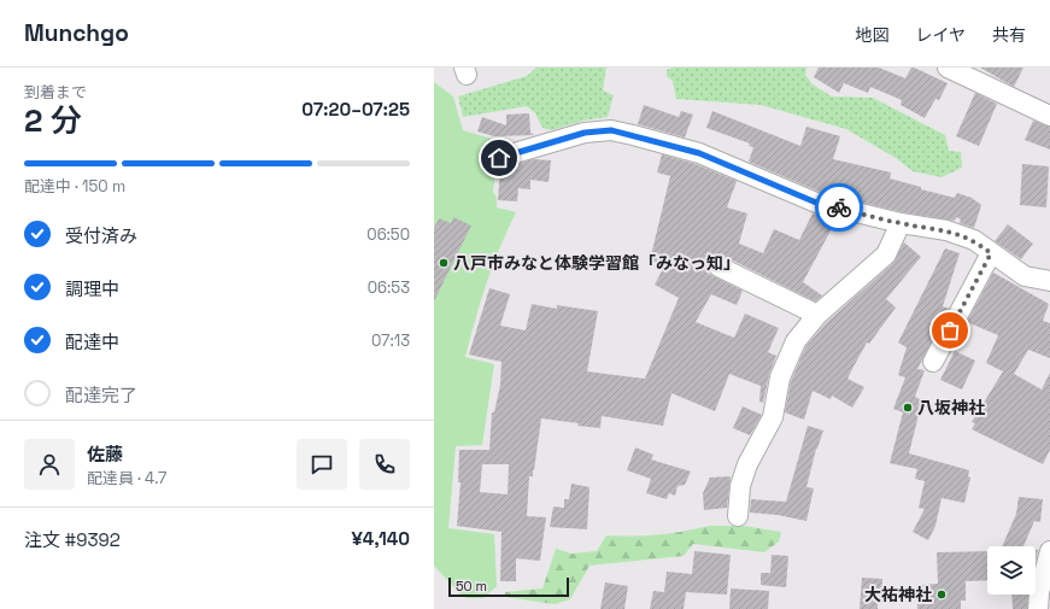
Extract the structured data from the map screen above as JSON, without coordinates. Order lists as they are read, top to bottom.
{
  "places": ["八戸市みなと体験学習館「みなっ知」", "八坂神社", "大祐神社"],
  "scale_bar": "50 m",
  "page": {
    "header": "Munchgo",
    "nav": ["地図", "レイヤ", "共有"],
    "heading": ["2 分", "到着まで", "07:20–07:25"],
    "panel": [
      "佐藤",
      "配達員 · 4.7",
      "注文 #9392",
      "¥4,140"
    ],
    "bar": "配達中 · 150 m",
    "list": [
      ["受付済み", "06:50"],
      ["調理中", "06:53"],
      ["配達中", "07:13"],
      "配達完了"
    ],
    "scale": "50 m"
  }
}
